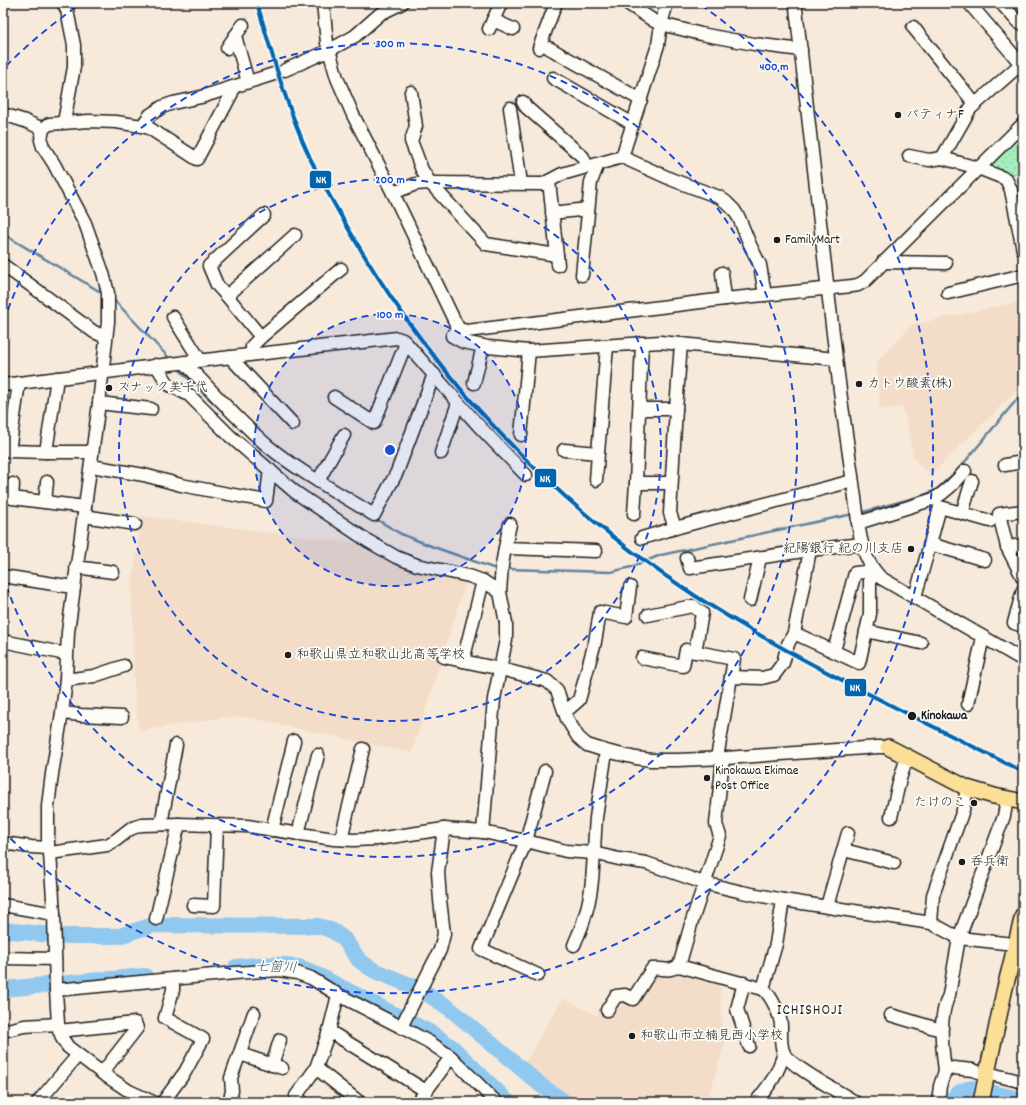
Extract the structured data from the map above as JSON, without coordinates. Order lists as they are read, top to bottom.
{
  "districts": ["ICHISHOJI"],
  "water": ["七箇川"],
  "places": [
    "パティナF",
    "FamilyMart",
    "カトウ酸素(株)",
    "スナック美千代",
    "紀陽銀行 紀の川支店",
    "和歌山県立和歌山北高等学校",
    "Kinokawa",
    "Kinokawa Ekimae Post Office",
    "たけのこ",
    "呑兵衛",
    "和歌山市立楠見西小学校"
  ],
  "lines": ["transit line NK"],
  "rings": [
    "300 m",
    "400 m",
    "200 m",
    "100 m"
  ]
}
